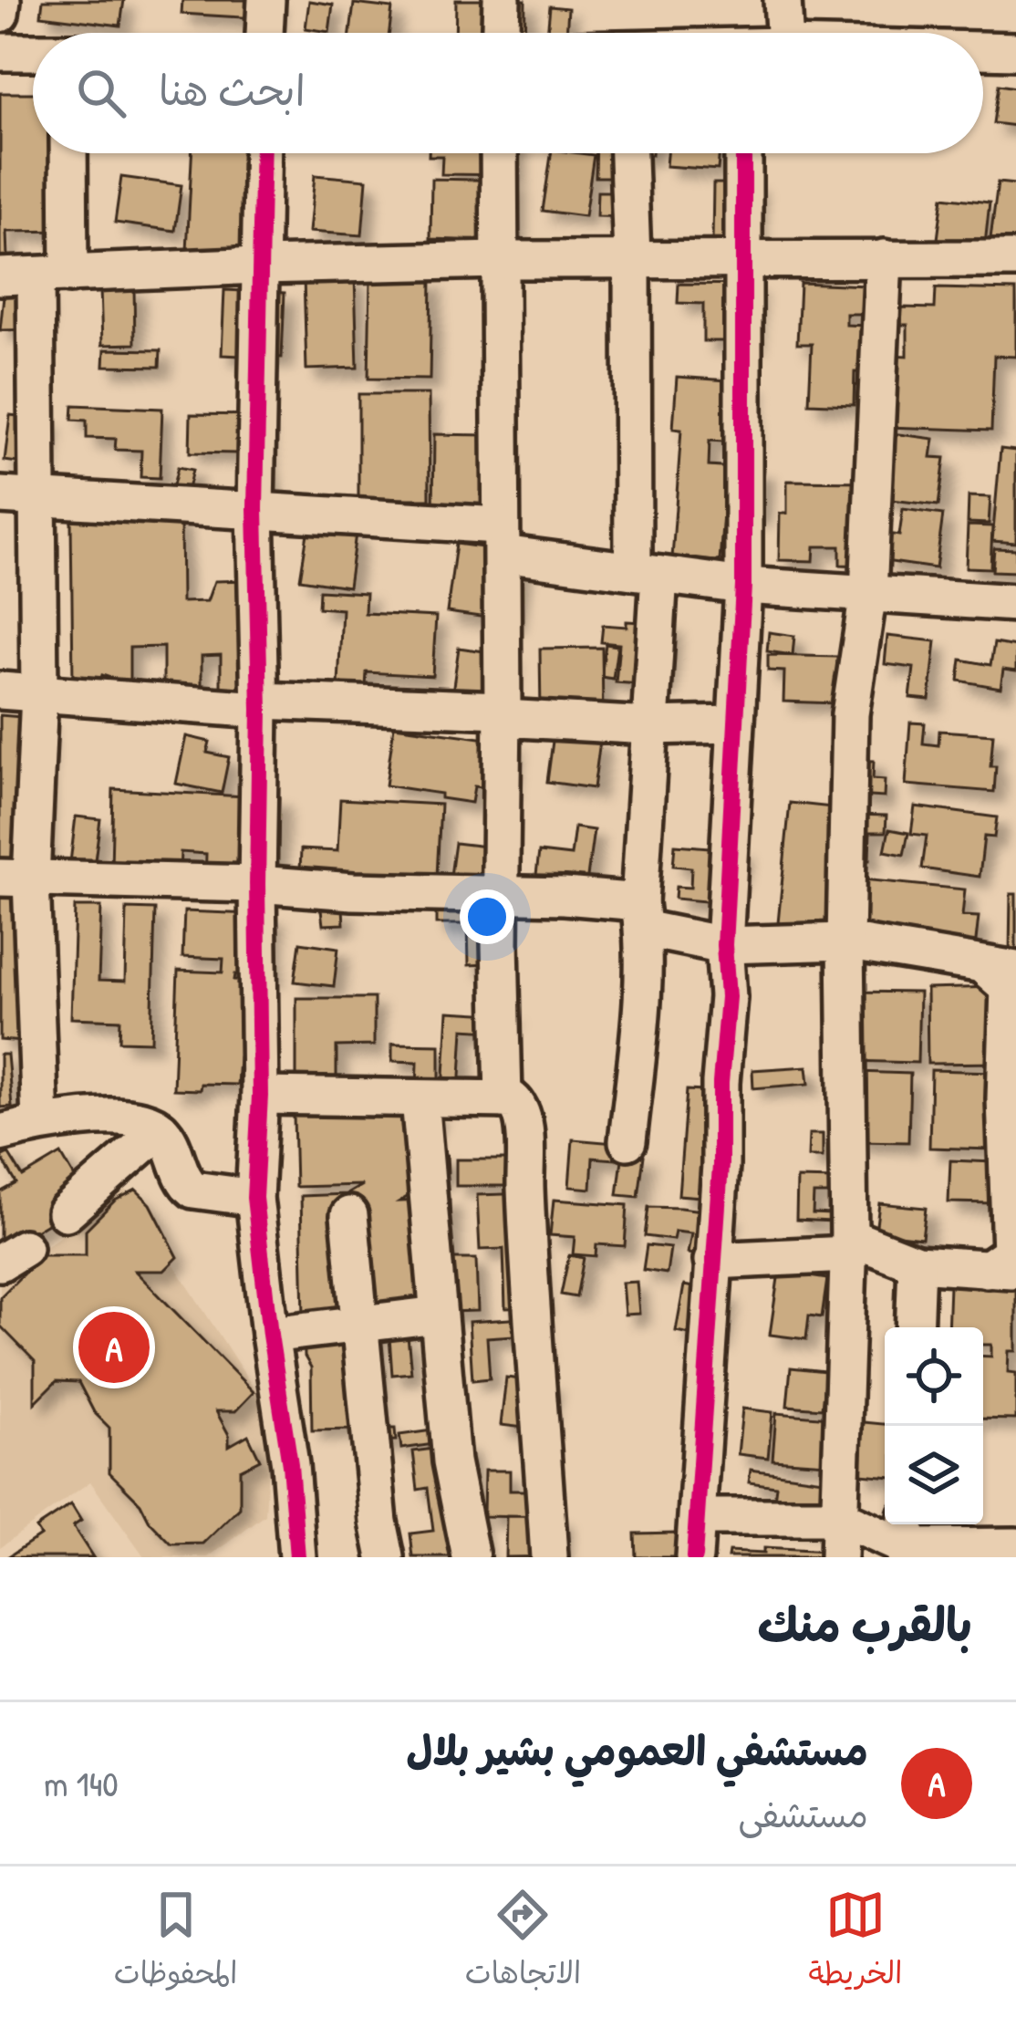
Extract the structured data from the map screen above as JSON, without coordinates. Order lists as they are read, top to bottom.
{
  "page": {
    "search": "ابحث هنا",
    "pins": "A",
    "heading": "بالقرب منك",
    "list": [
      {
        "mark": "A",
        "name": "مستشفي العمومي بشير بلال",
        "note": "مستشفى",
        "value": "140 m"
      }
    ],
    "nav": ["الخريطة", "الاتجاهات", "المحفوظات"]
  }
}
